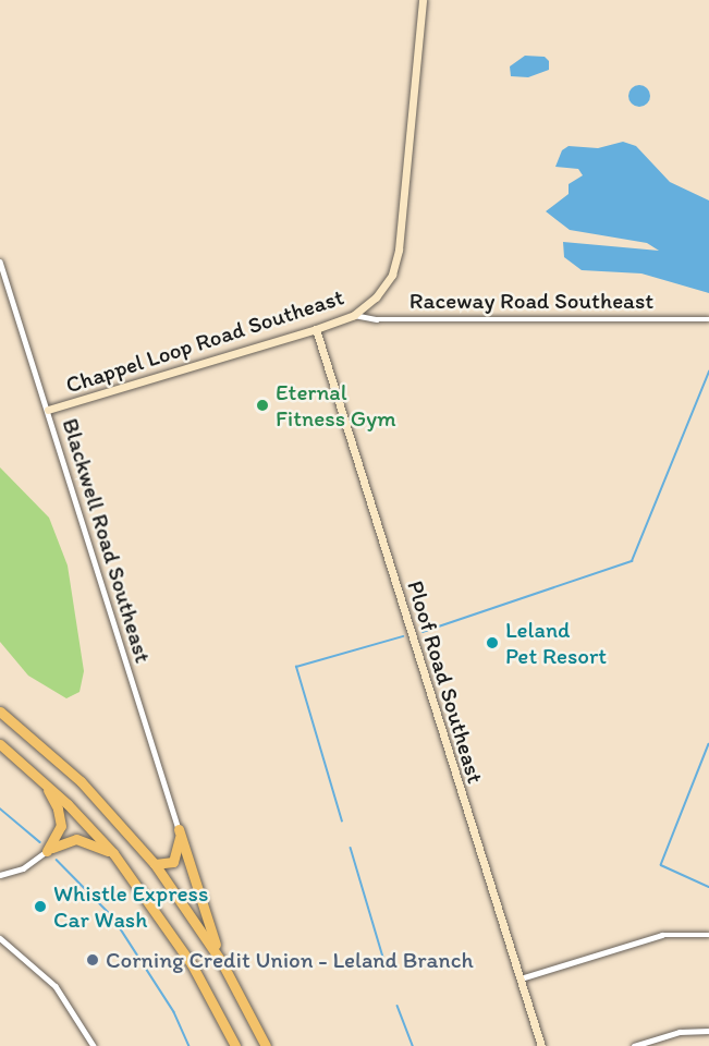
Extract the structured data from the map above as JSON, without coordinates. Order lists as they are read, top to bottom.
{
  "streets": {
    "street": [
      "Raceway Road Southeast",
      "Chappel Loop Road Southeast",
      "Blackwell Road Southeast",
      "Ploof Road Southeast"
    ]
  },
  "crossings": [
    ["Raceway Road Southeast", "Chappel Loop Road Southeast"],
    ["Chappel Loop Road Southeast", "Blackwell Road Southeast"],
    ["Chappel Loop Road Southeast", "Ploof Road Southeast"]
  ],
  "places": [
    "Eternal Fitness Gym",
    "Leland Pet Resort",
    "Whistle Express Car Wash",
    "Corning Credit Union - Leland Branch"
  ]
}
